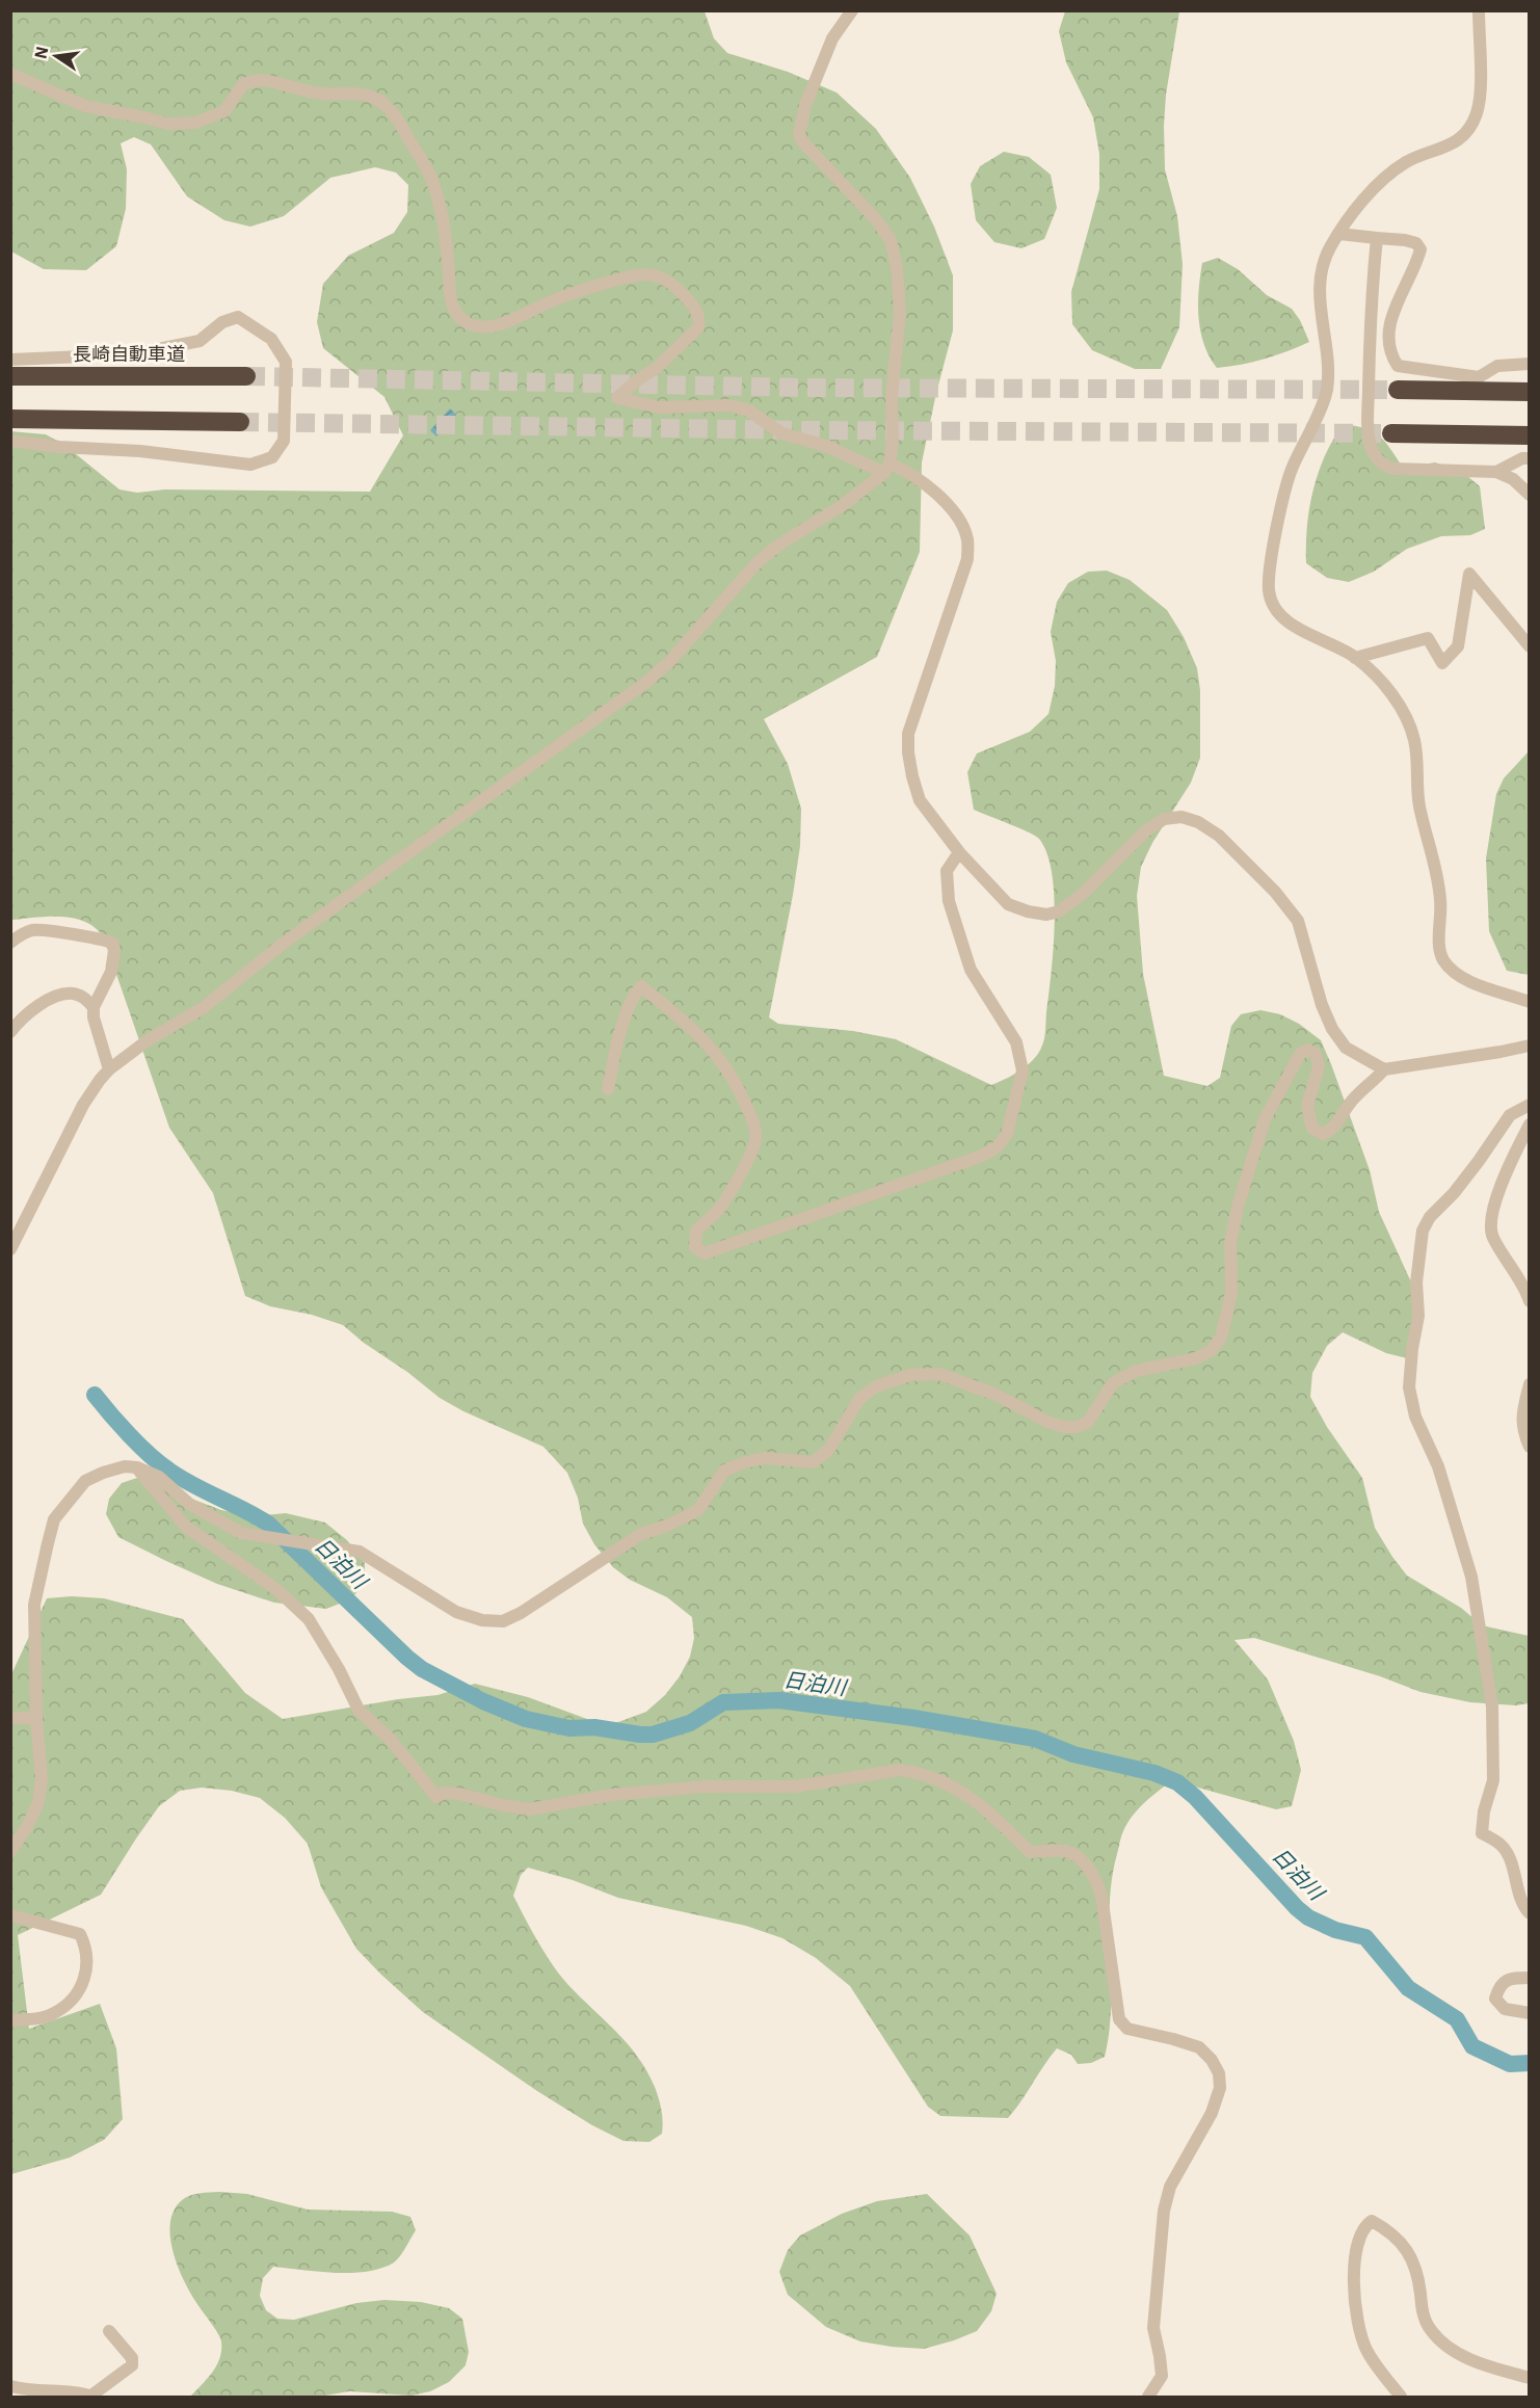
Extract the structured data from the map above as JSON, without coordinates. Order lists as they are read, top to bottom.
{
  "streets": {
    "highway": ["長崎自動車道"]
  },
  "water": ["日泊川"],
  "north": "left"
}
